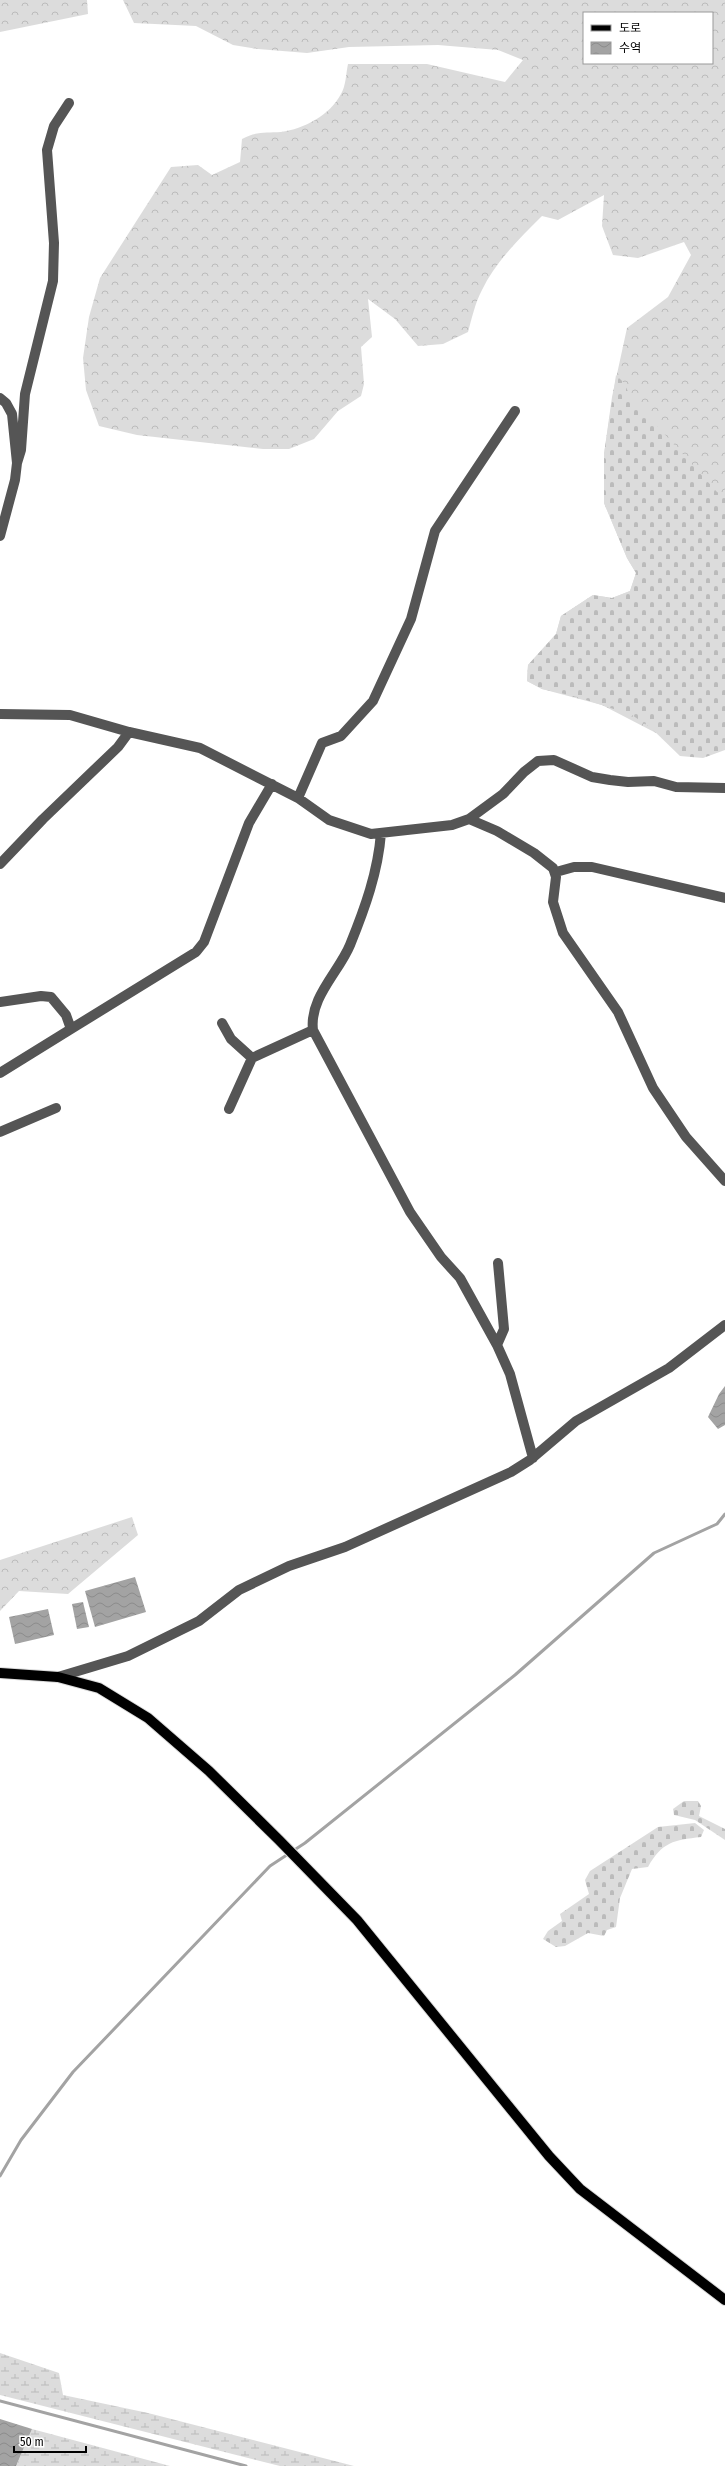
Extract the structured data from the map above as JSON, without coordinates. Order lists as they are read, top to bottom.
{
  "legend": ["도로", "수역"],
  "scale_bar": "50 m"
}
